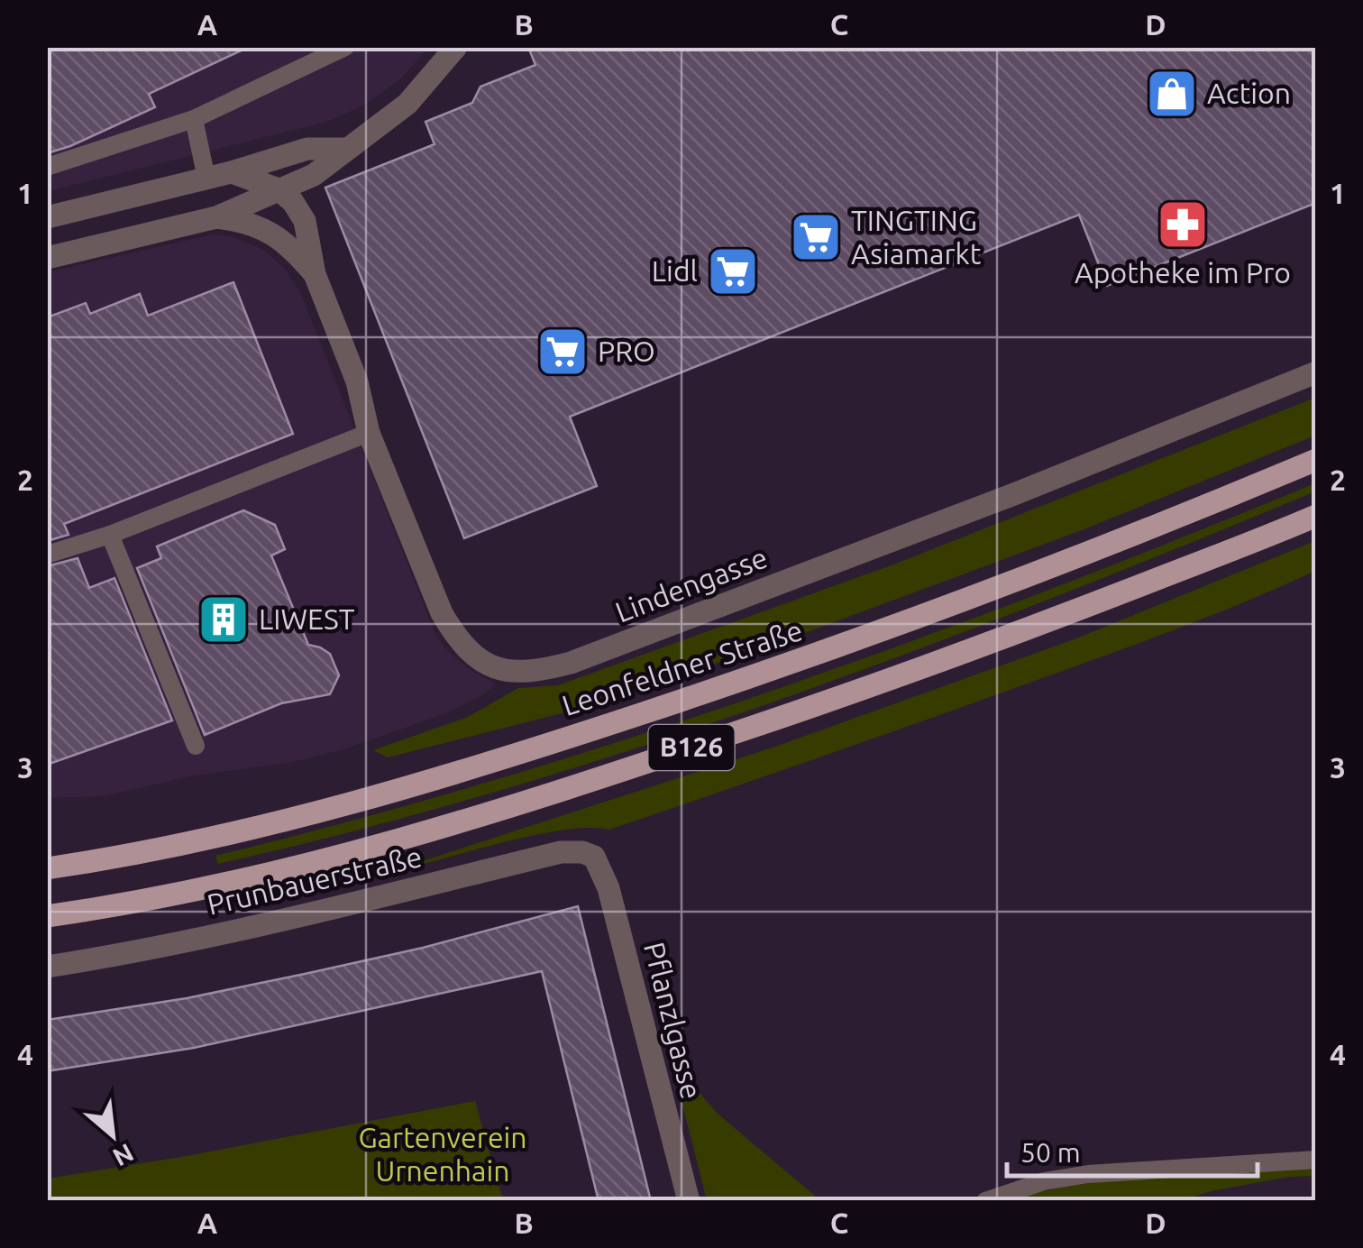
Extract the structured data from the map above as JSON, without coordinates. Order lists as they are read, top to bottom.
{
  "streets": {
    "main road": ["Leonfeldner Straße", "B126"],
    "street": ["Lindengasse", "Prunbauerstraße", "Pflanzlgasse"]
  },
  "crossings": [
    ["Prunbauerstraße", "Pflanzlgasse"]
  ],
  "parks": ["Gartenverein Urnenhain"],
  "places": {
    "shop": ["Action"],
    "pharmacy": ["Apotheke im Pro"],
    "supermarket": ["TINGTING Asiamarkt", "Lidl", "PRO"],
    "building": ["LIWEST"]
  },
  "scale_bar": "50 m",
  "north": "bottom right",
  "grid": {
    "columns": [
      "A",
      "B",
      "C",
      "D"
    ],
    "rows": [
      "1",
      "2",
      "3",
      "4"
    ]
  }
}
